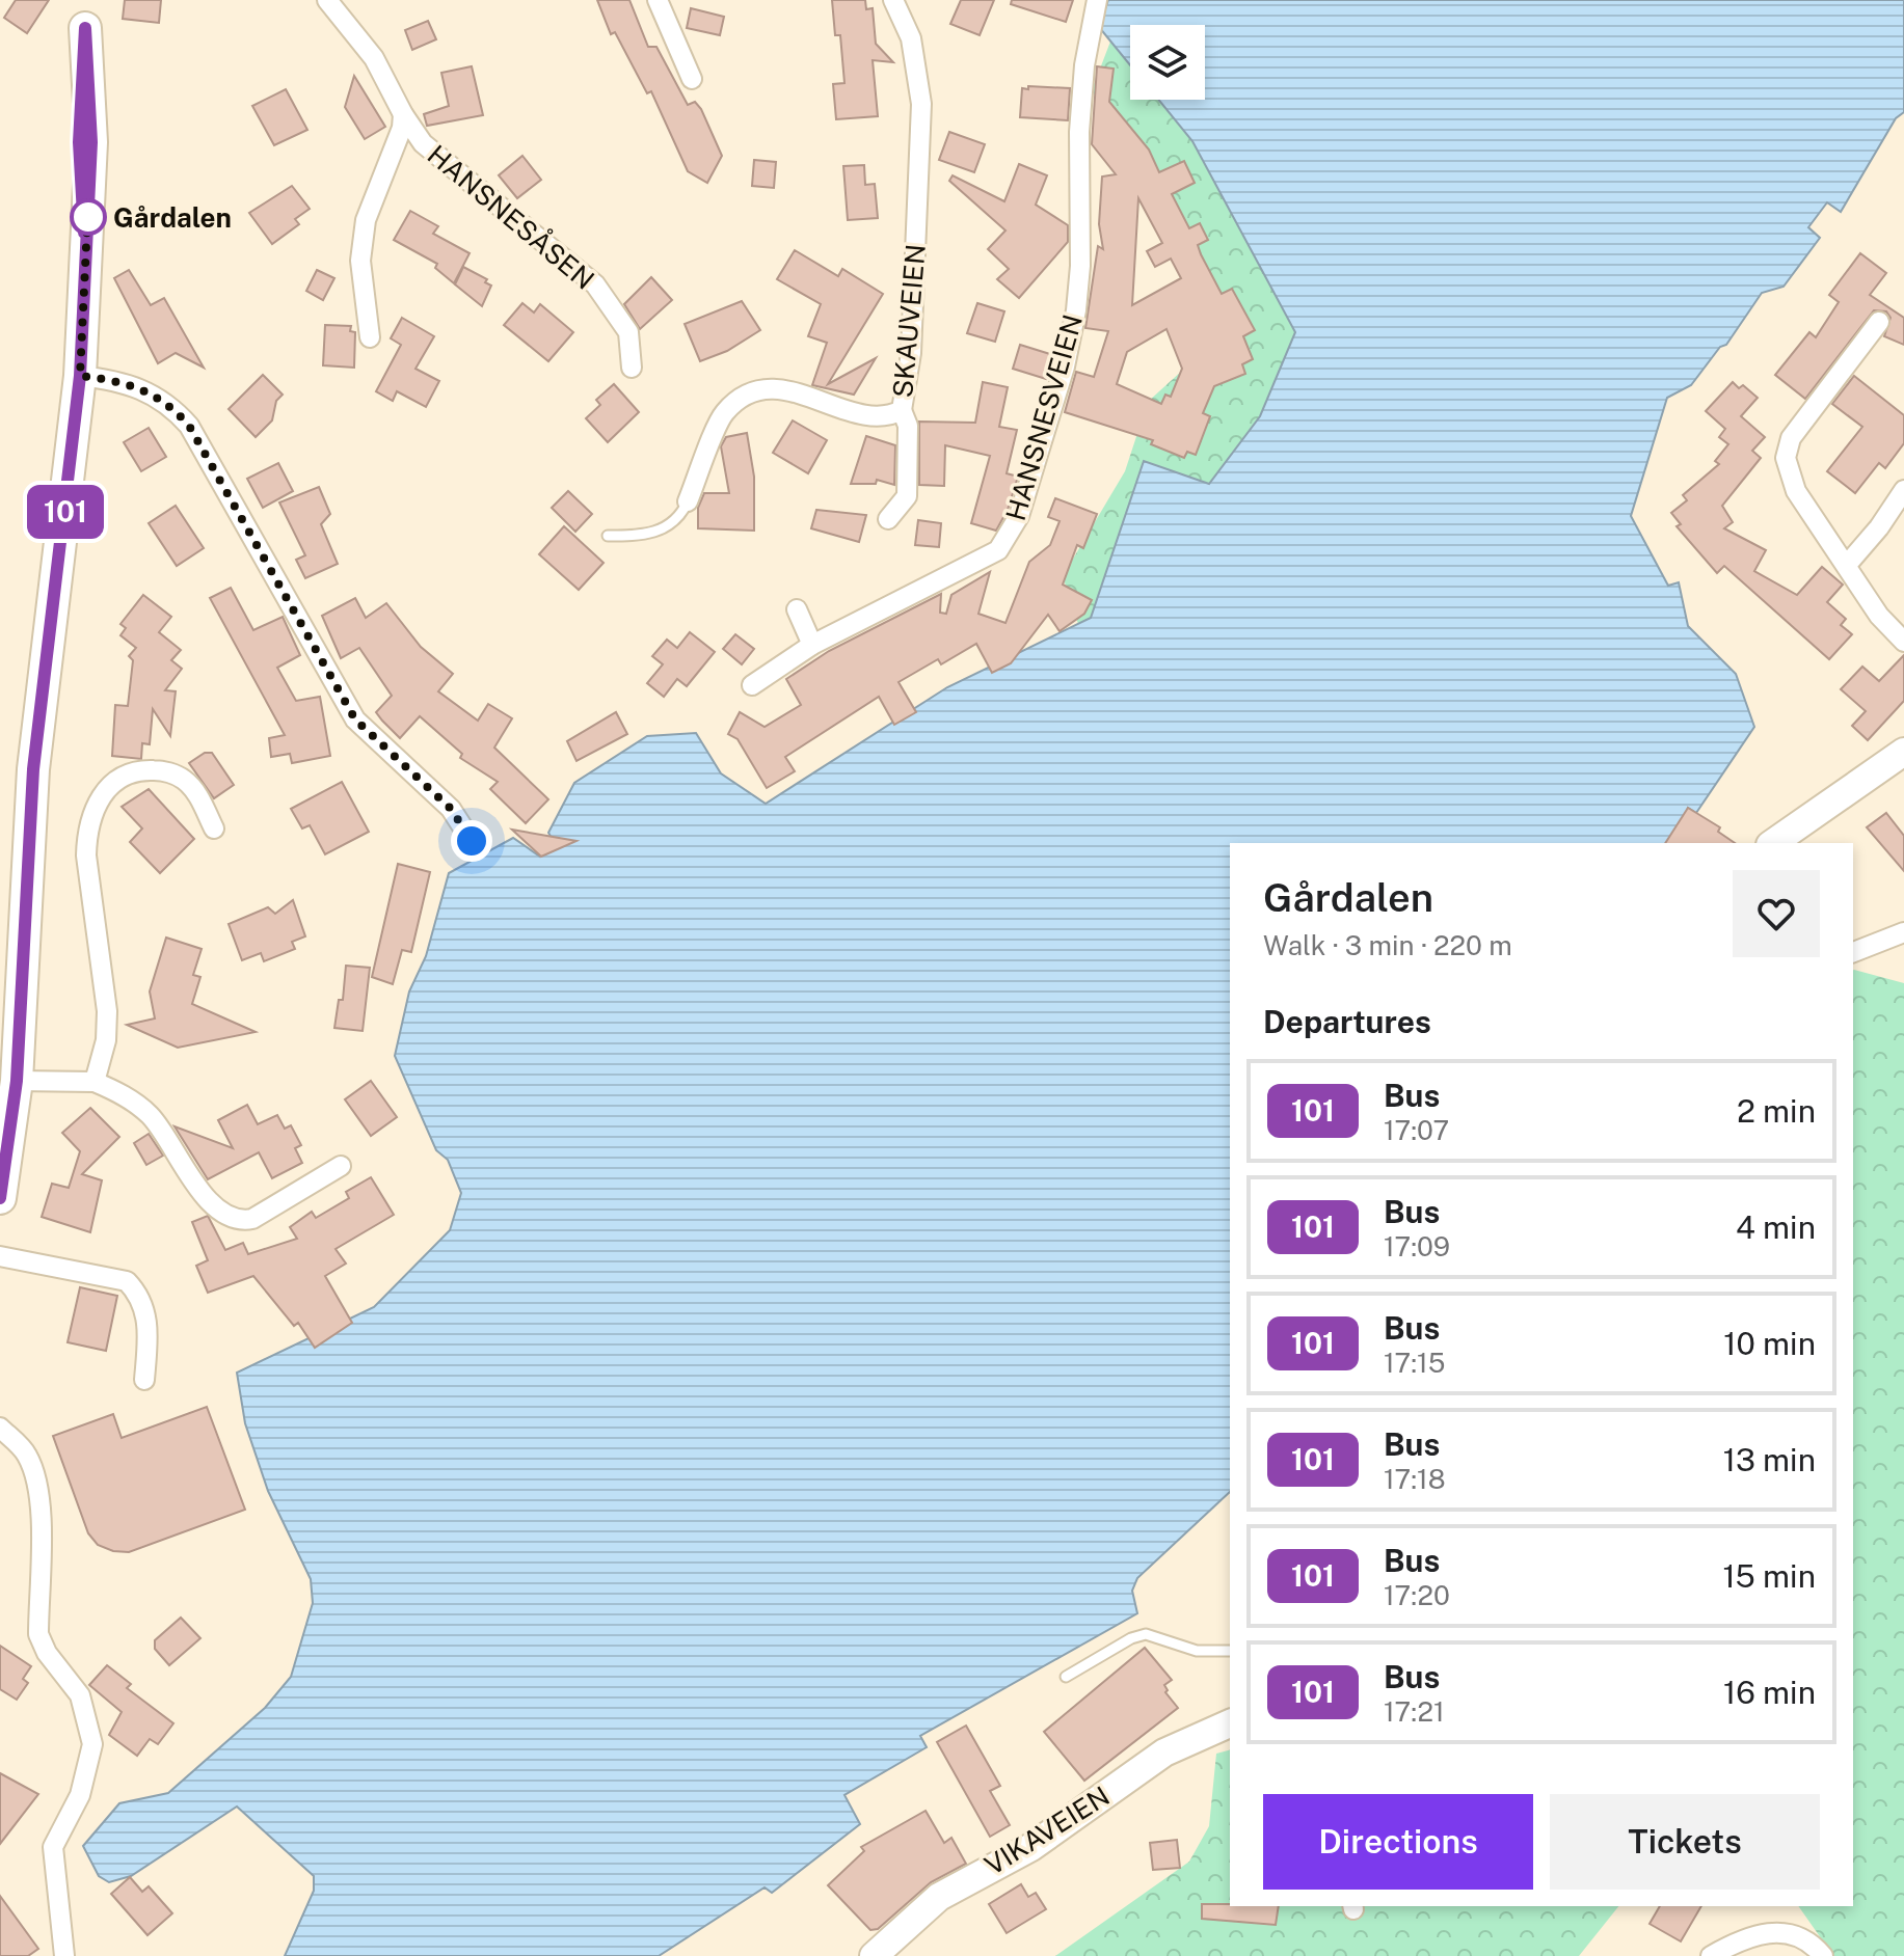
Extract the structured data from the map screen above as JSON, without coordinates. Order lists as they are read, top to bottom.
{
  "streets": {
    "main road": ["VIKAVEIEN"],
    "street": ["HANSNESÅSEN", "SKAUVEIEN", "HANSNESVEIEN"]
  },
  "places": ["Gårdalen"],
  "lines": ["bus line 101"],
  "page": {
    "on_map": "101",
    "heading": [
      ["Gårdalen", "Walk · 3 min · 220 m"],
      "Departures"
    ],
    "list": [
      {
        "mark": "101",
        "name": "Bus",
        "note": "17:07",
        "value": "2 min"
      },
      {
        "mark": "101",
        "name": "Bus",
        "note": "17:09",
        "value": "4 min"
      },
      {
        "mark": "101",
        "name": "Bus",
        "note": "17:15",
        "value": "10 min"
      },
      {
        "mark": "101",
        "name": "Bus",
        "note": "17:18",
        "value": "13 min"
      },
      {
        "mark": "101",
        "name": "Bus",
        "note": "17:20",
        "value": "15 min"
      },
      {
        "mark": "101",
        "name": "Bus",
        "note": "17:21",
        "value": "16 min"
      }
    ],
    "buttons": ["Directions", "Tickets"]
  }
}
